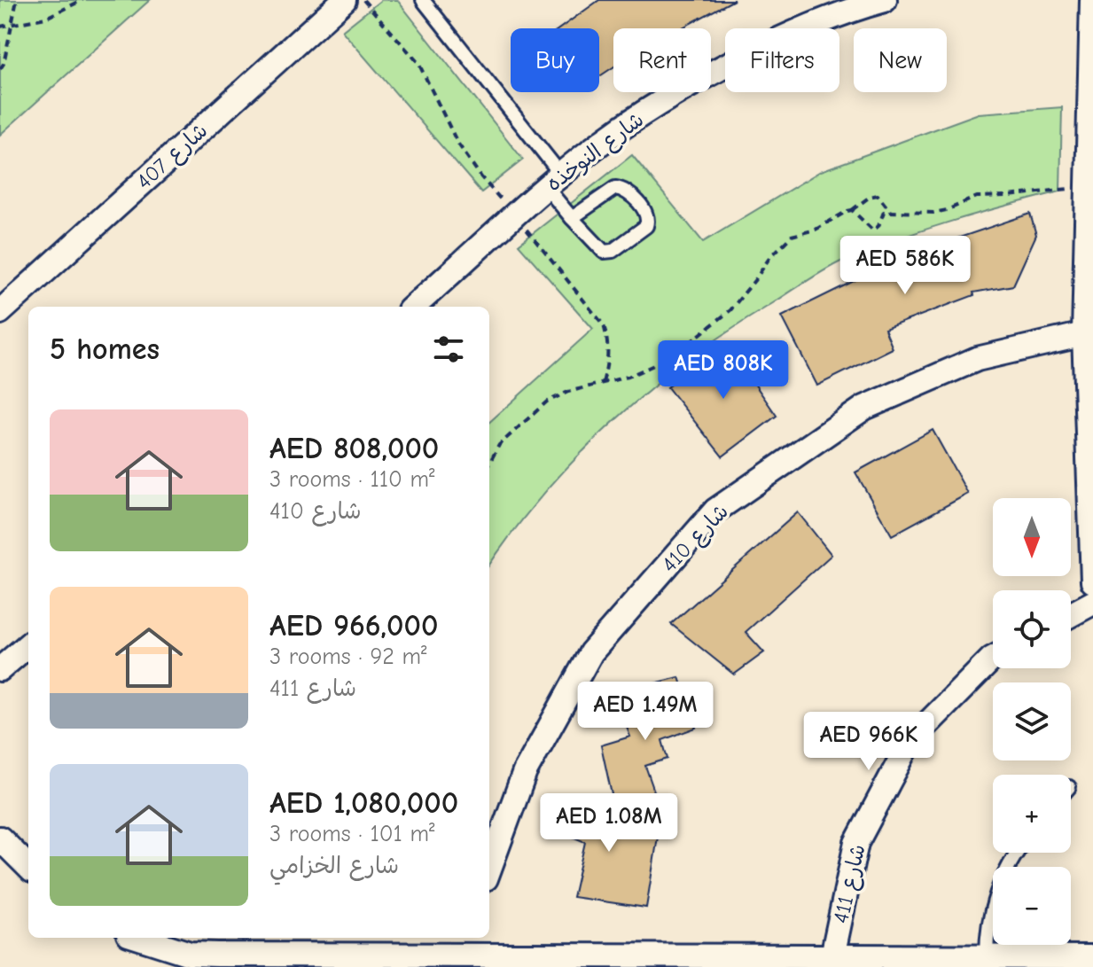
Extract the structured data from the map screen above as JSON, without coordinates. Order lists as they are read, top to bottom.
{
  "streets": {
    "street": [
      "شارع النوخذه",
      "شارع 407",
      "شارع 410",
      "شارع 411"
    ]
  },
  "north": "bottom",
  "page": {
    "chip": [
      "Buy",
      "Rent",
      "Filters",
      "New"
    ],
    "price": [
      "AED 586K",
      "AED 808K",
      "AED 1.49M",
      "AED 966K",
      "AED 1.08M"
    ],
    "heading": "5 homes",
    "list": [
      {
        "name": "AED 808,000",
        "note": "3 rooms · 110 m² · شارع 410"
      },
      {
        "name": "AED 966,000",
        "note": "3 rooms · 92 m² · شارع 411"
      },
      {
        "name": "AED 1,080,000",
        "note": "3 rooms · 101 m² · شارع الخزامي"
      }
    ],
    "map_buttons": ["+", "−"]
  }
}
